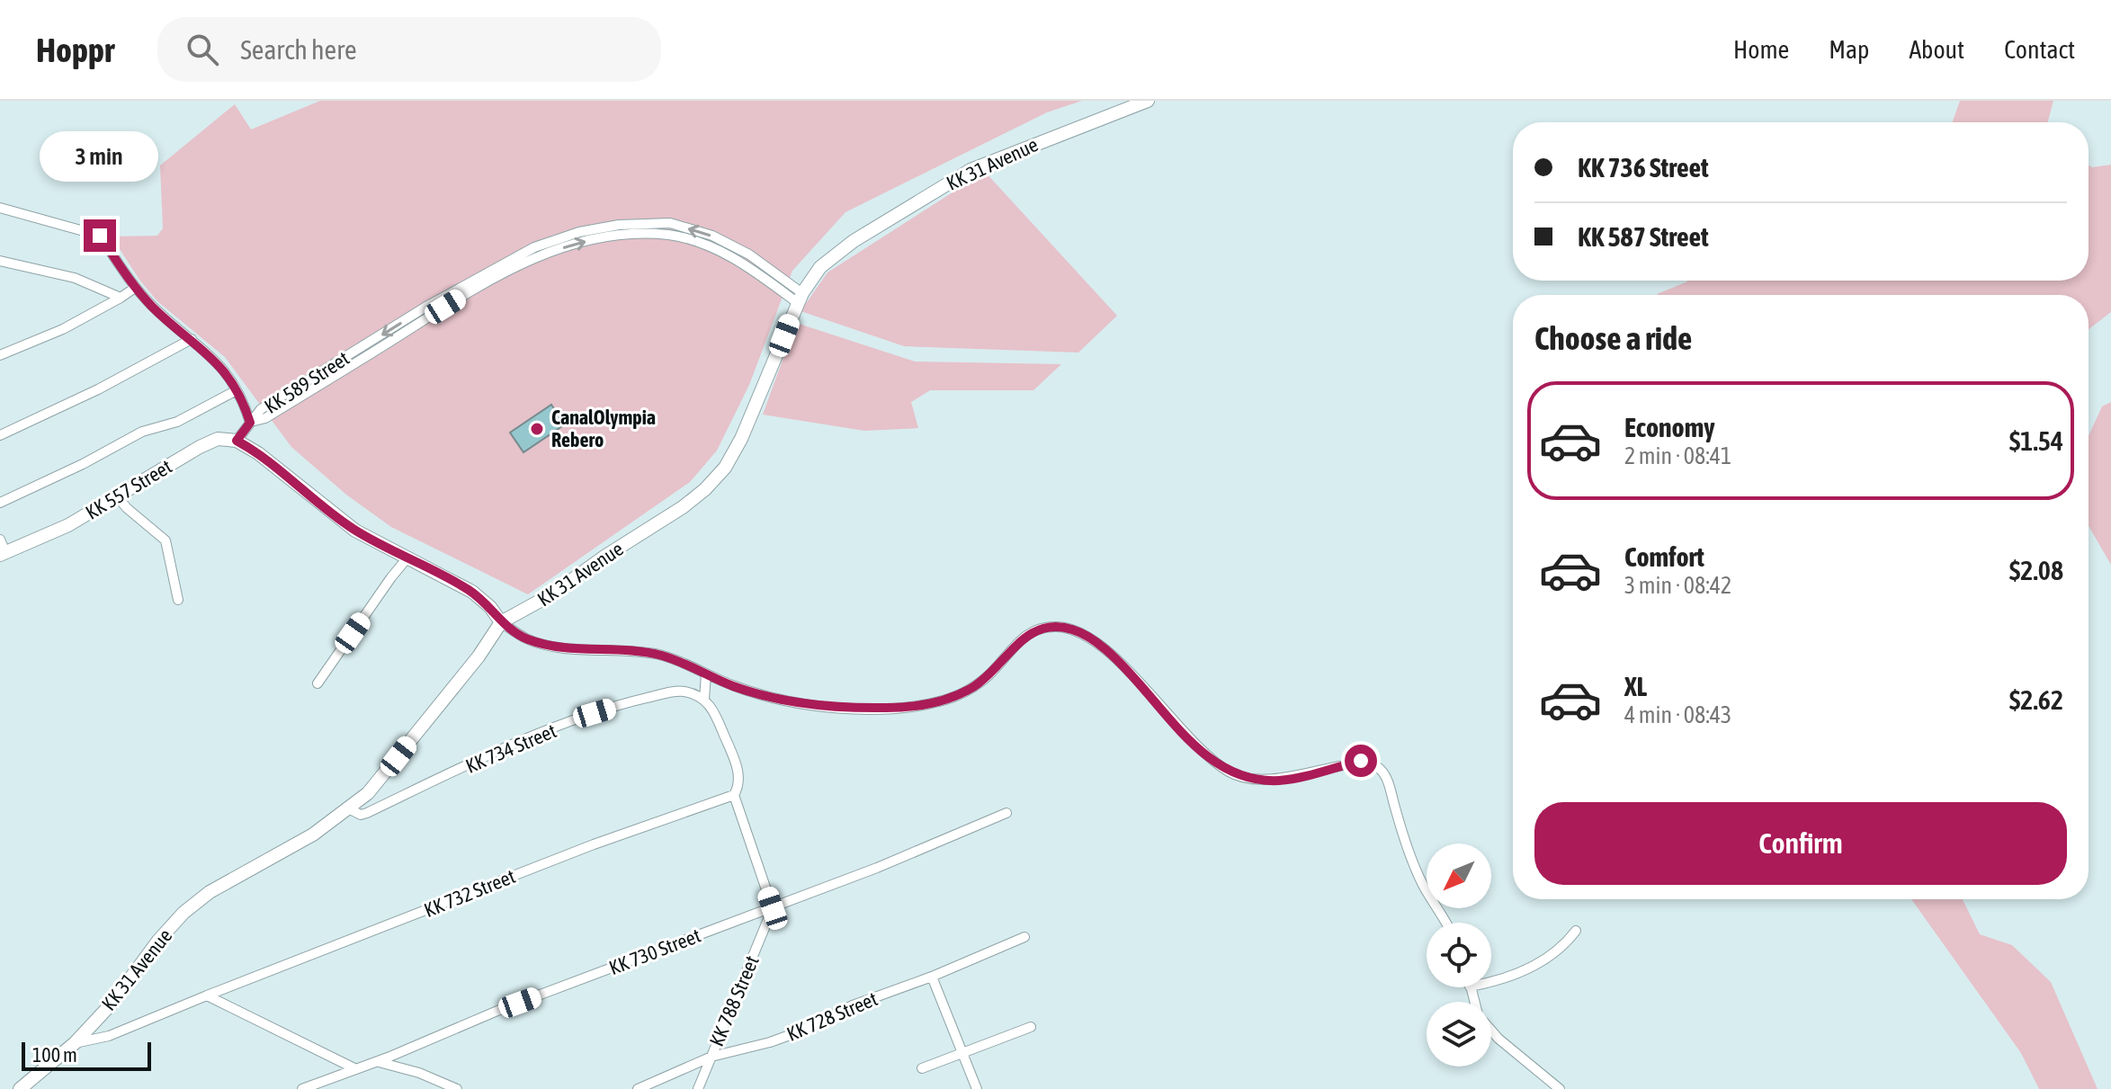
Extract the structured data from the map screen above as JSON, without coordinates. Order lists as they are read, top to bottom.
{
  "streets": {
    "main road": ["KK 31 Avenue", "KK 557 Street"],
    "street": [
      "KK 589 Street",
      "KK 734 Street",
      "KK 732 Street",
      "KK 730 Street",
      "KK 788 Street",
      "KK 728 Street"
    ]
  },
  "crossings": [
    ["KK 31 Avenue", "KK 589 Street"],
    ["KK 31 Avenue", "KK 734 Street"],
    ["KK 31 Avenue", "KK 732 Street"],
    ["KK 730 Street", "KK 788 Street"],
    ["KK 788 Street", "KK 728 Street"]
  ],
  "places": ["CanalOlympia Rebero"],
  "scale_bar": "100 m",
  "north": "bottom left",
  "page": {
    "header": "Hoppr",
    "search": "Search here",
    "nav": [
      "Home",
      "Map",
      "About",
      "Contact"
    ],
    "banner": ["KK 736 Street", "KK 587 Street"],
    "bubble": "3 min",
    "heading": "Choose a ride",
    "list": [
      {
        "name": "Economy",
        "note": "2 min · 08:41",
        "value": "$1.54"
      },
      {
        "name": "Comfort",
        "note": "3 min · 08:42",
        "value": "$2.08"
      },
      {
        "name": "XL",
        "note": "4 min · 08:43",
        "value": "$2.62"
      }
    ],
    "buttons": "Confirm",
    "scale": "100 m"
  }
}
